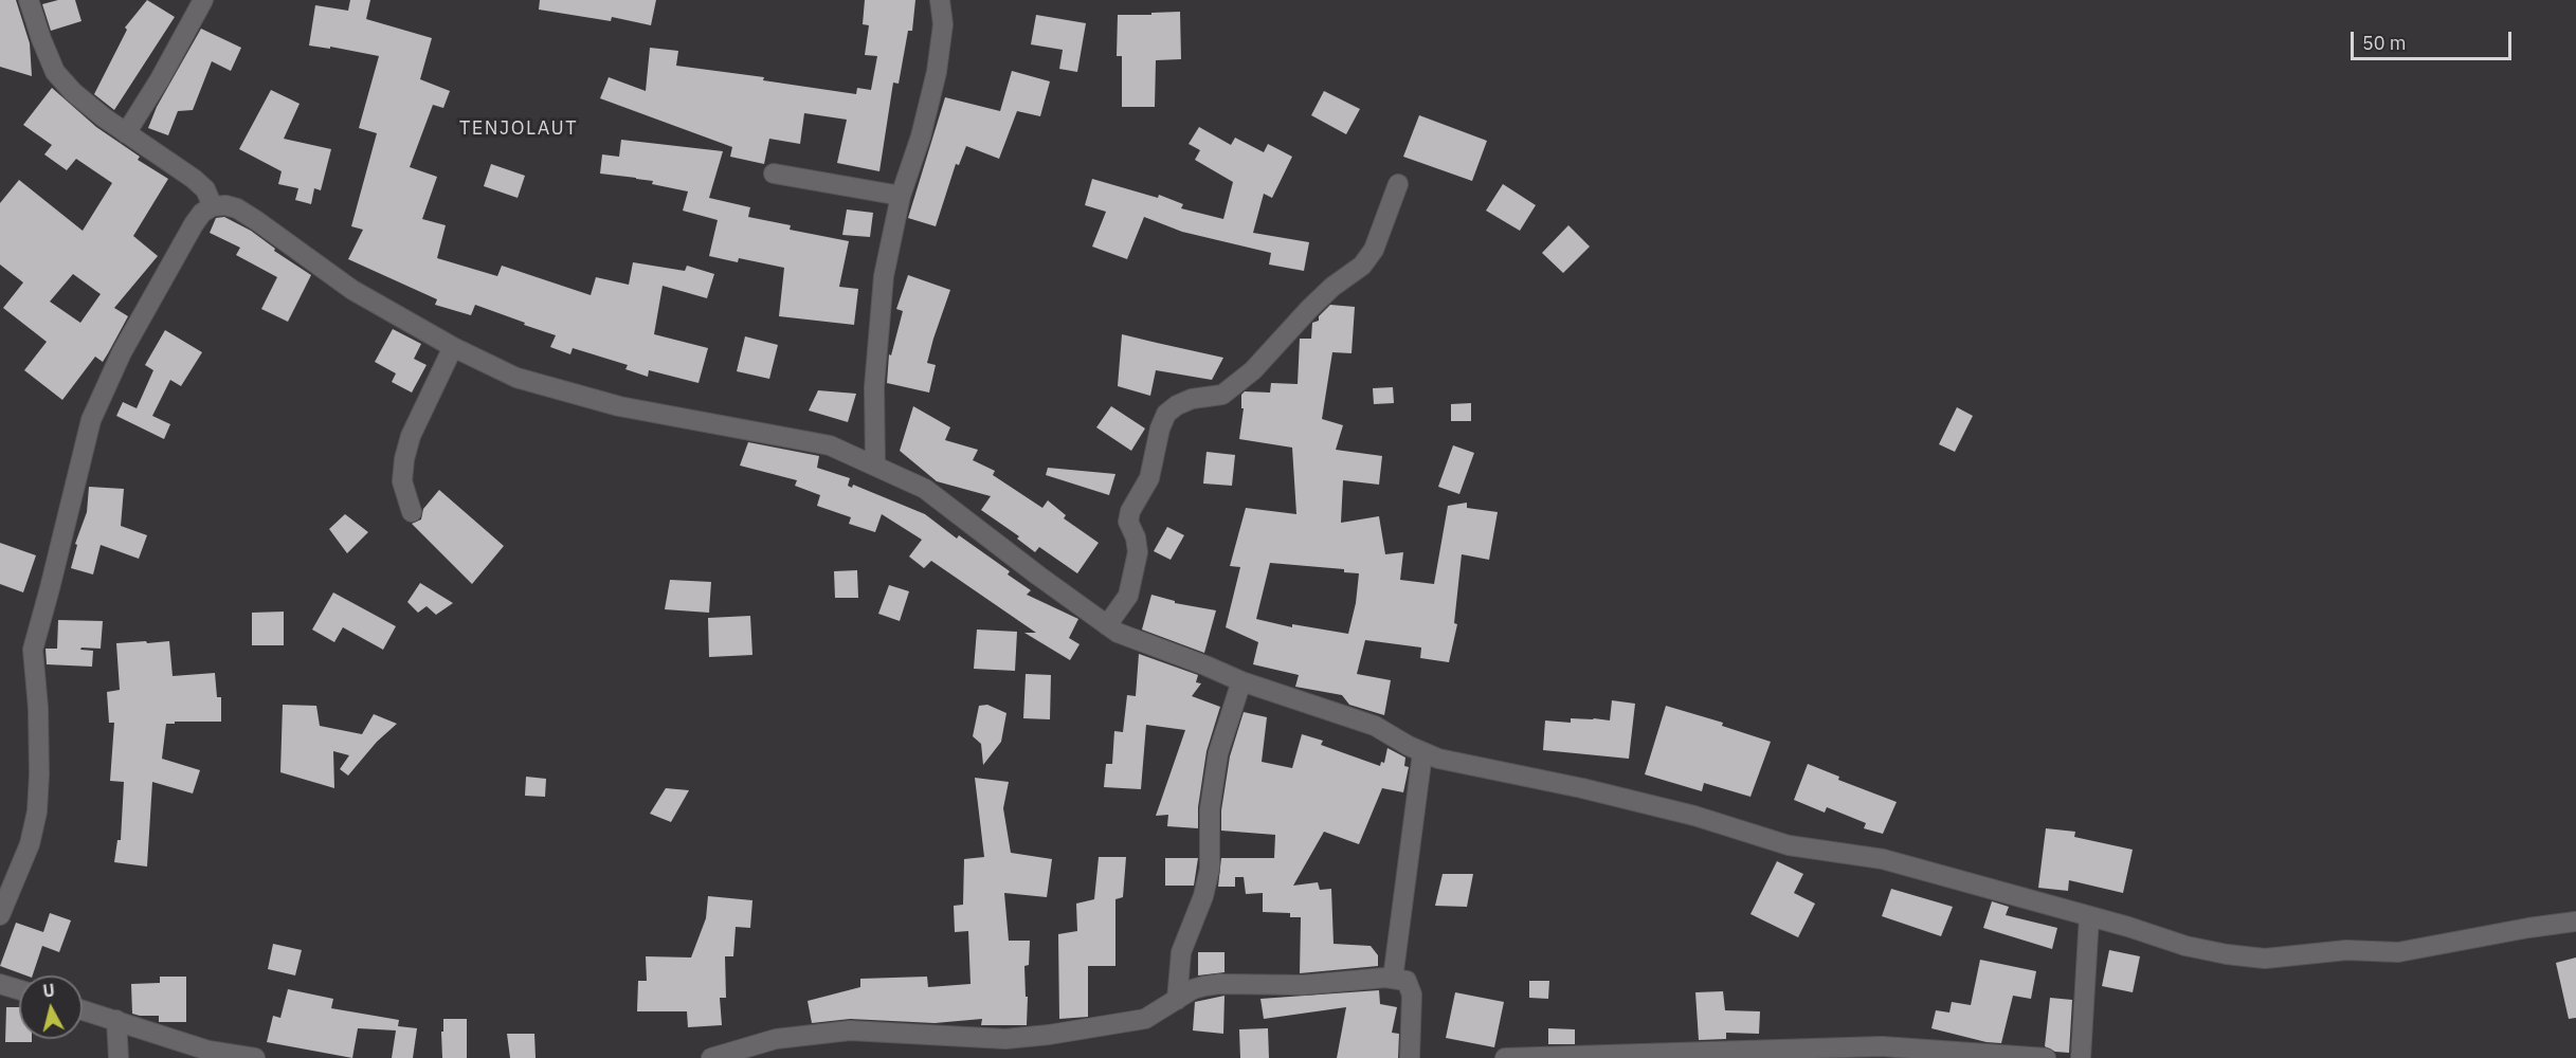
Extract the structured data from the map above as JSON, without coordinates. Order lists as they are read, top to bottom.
{
  "districts": ["TENJOLAUT"],
  "scale_bar": "50 m",
  "north": "top"
}
